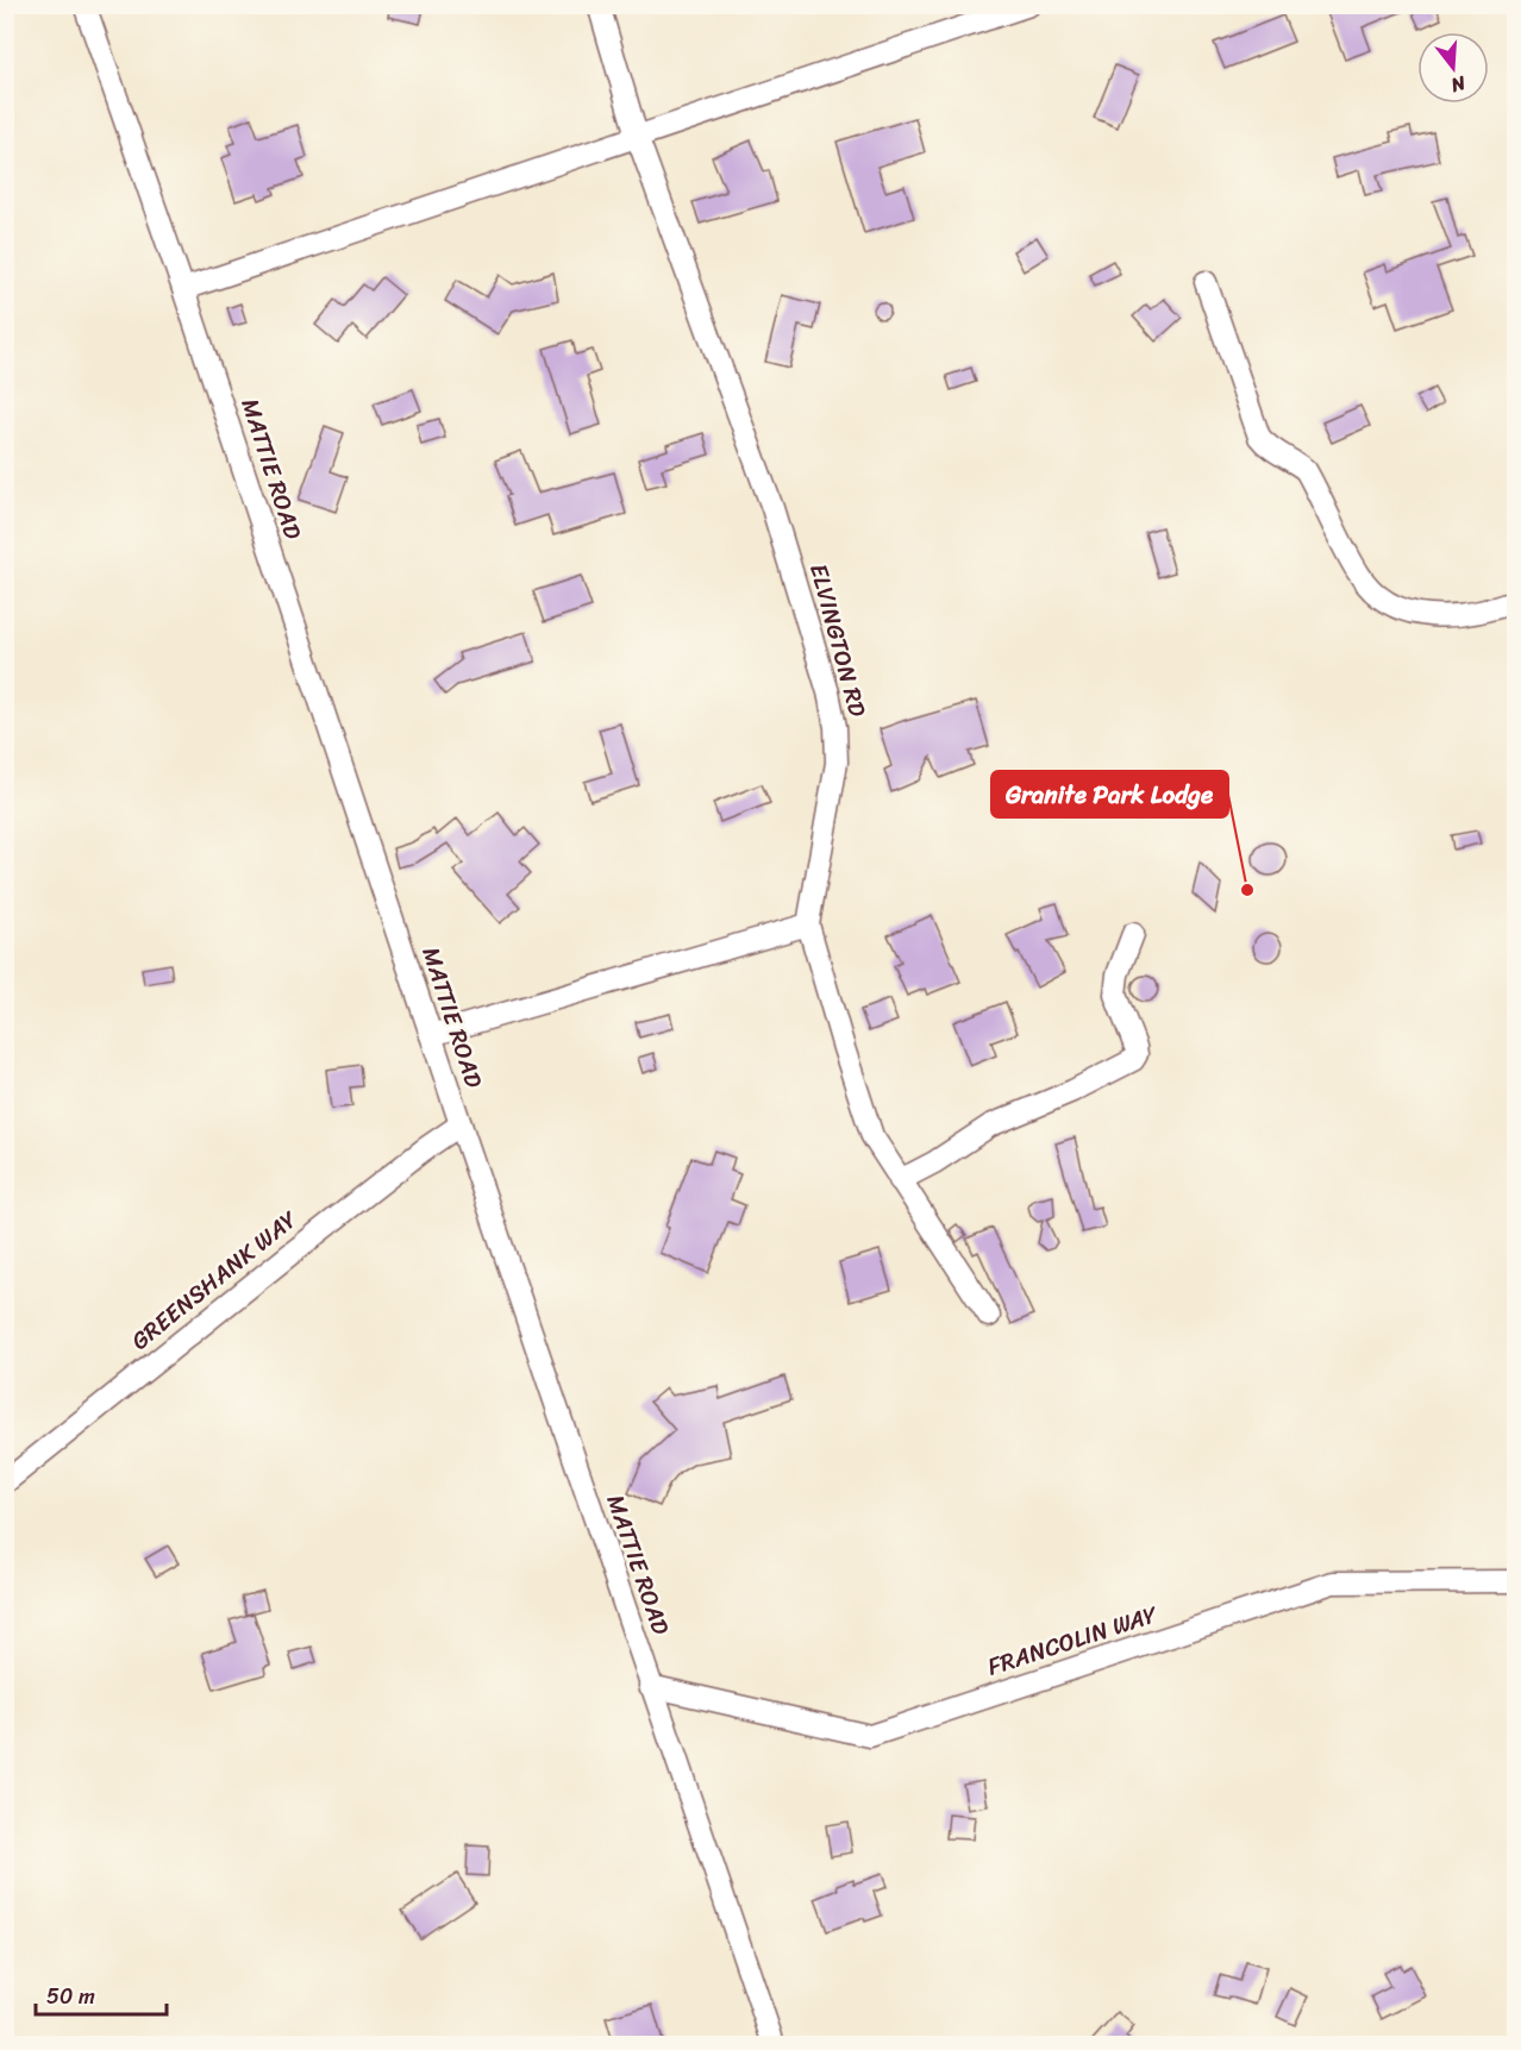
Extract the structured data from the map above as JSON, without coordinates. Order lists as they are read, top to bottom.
{
  "streets": {
    "street": [
      "MATTIE ROAD",
      "ELVINGTON RD",
      "GREENSHANK WAY",
      "FRANCOLIN WAY"
    ]
  },
  "crossings": [
    ["MATTIE ROAD", "GREENSHANK WAY"],
    ["MATTIE ROAD", "FRANCOLIN WAY"]
  ],
  "places": ["Granite Park Lodge"],
  "scale_bar": "50 m",
  "north": "bottom"
}
